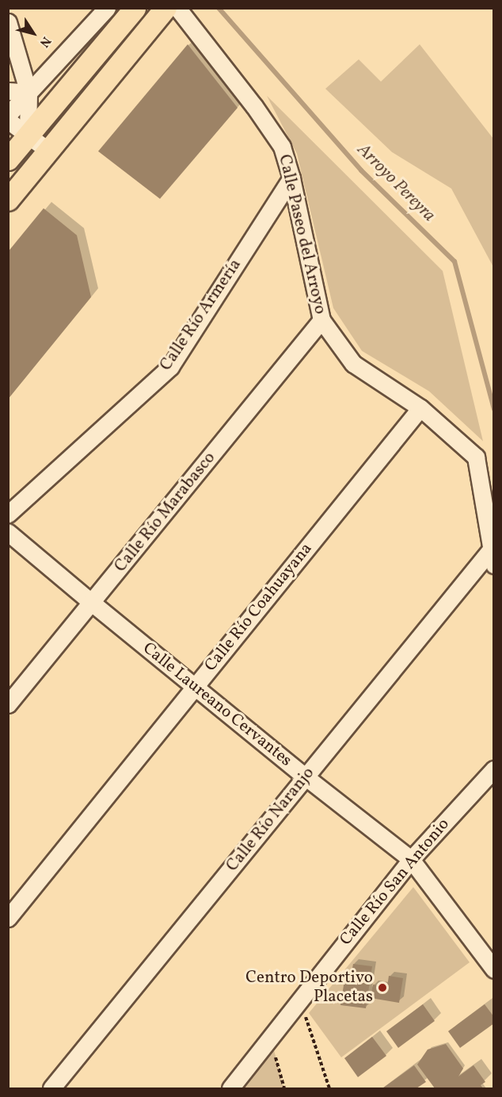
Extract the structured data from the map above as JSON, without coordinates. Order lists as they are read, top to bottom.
{
  "streets": {
    "street": [
      "Calle Paseo del Arroyo",
      "Calle Río Armería",
      "Calle Río Marabasco",
      "Calle Río Coahuayana",
      "Calle Laureano Cervantes",
      "Calle Río Naranjo",
      "Calle Río San Antonio"
    ]
  },
  "crossings": [
    ["Calle Paseo del Arroyo", "Calle Río Armería"],
    ["Calle Paseo del Arroyo", "Calle Río Marabasco"],
    ["Calle Paseo del Arroyo", "Calle Río Coahuayana"],
    ["Calle Paseo del Arroyo", "Calle Río Naranjo"],
    ["Calle Río Marabasco", "Calle Laureano Cervantes"],
    ["Calle Río Coahuayana", "Calle Laureano Cervantes"],
    ["Calle Laureano Cervantes", "Calle Río Naranjo"],
    ["Calle Laureano Cervantes", "Calle Río San Antonio"]
  ],
  "water": ["Arroyo Pereyra"],
  "places": ["Centro Deportivo Placetas"],
  "north": "bottom right"
}
